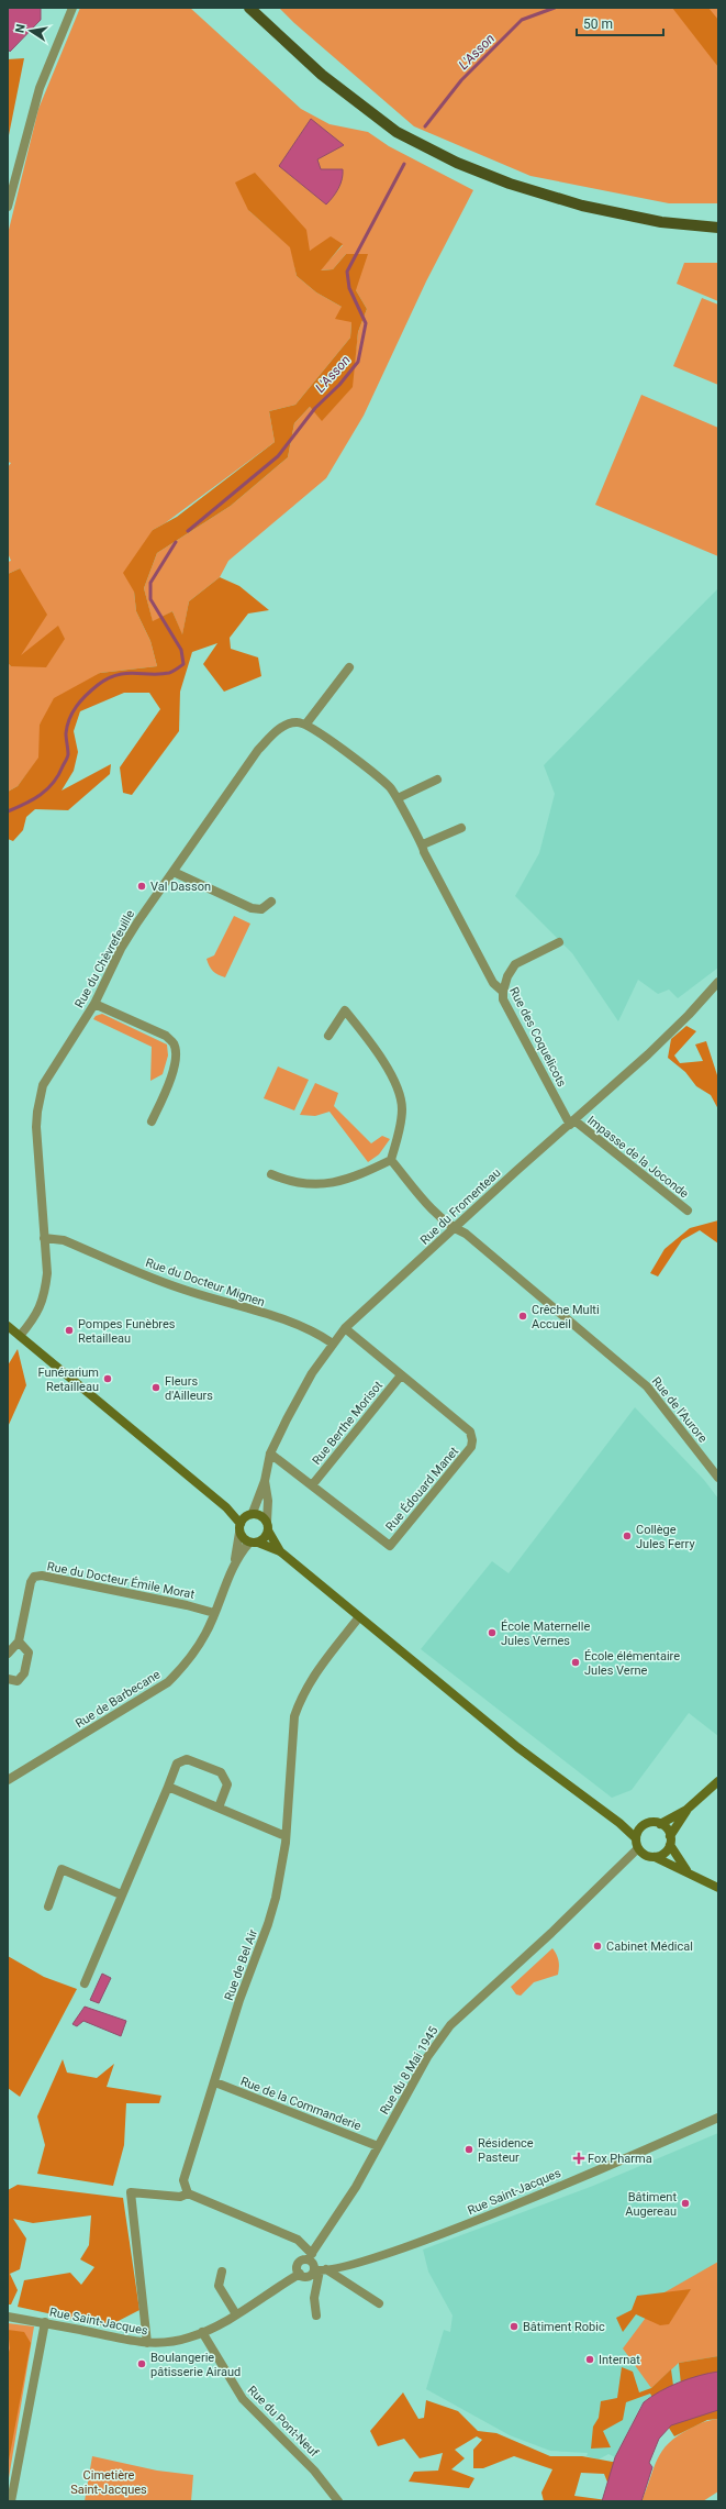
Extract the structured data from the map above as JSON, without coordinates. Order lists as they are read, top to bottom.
{
  "streets": {
    "street": [
      "Rue du Chèvrefeuille",
      "Rue des Coquelicots",
      "Impasse de la Joconde",
      "Rue du Fromenteau",
      "Rue du Docteur Mignen",
      "Rue de l'Aurore",
      "Rue Berthe Morisot",
      "Rue Édouard Manet",
      "Rue du Docteur Émile Morat",
      "Rue de Barbecane",
      "Rue de Bel Air",
      "Rue du 8 Mai 1945",
      "Rue de la Commanderie",
      "Rue Saint-Jacques",
      "Rue du Pont-Neuf"
    ]
  },
  "crossings": [
    ["Rue du Chèvrefeuille", "Rue des Coquelicots"],
    ["Rue du Chèvrefeuille", "Rue du Docteur Mignen"],
    ["Rue des Coquelicots", "Impasse de la Joconde"],
    ["Rue des Coquelicots", "Rue du Fromenteau"],
    ["Impasse de la Joconde", "Rue du Fromenteau"],
    ["Rue du Fromenteau", "Rue du Docteur Mignen"],
    ["Rue du Fromenteau", "Rue de l'Aurore"],
    ["Rue du Fromenteau", "Rue Édouard Manet"],
    ["Rue du Fromenteau", "Rue de Barbecane"],
    ["Rue Berthe Morisot", "Rue Édouard Manet"],
    ["Rue du Docteur Émile Morat", "Rue de Barbecane"],
    ["Rue de Bel Air", "Rue de la Commanderie"],
    ["Rue du 8 Mai 1945", "Rue de la Commanderie"],
    ["Rue du 8 Mai 1945", "Rue Saint-Jacques"],
    ["Rue Saint-Jacques", "Rue du Pont-Neuf"]
  ],
  "water": ["L'Asson"],
  "parks": ["Cimetière Saint-Jacques"],
  "places": {
    "other": [
      "Val Dasson",
      "Crêche Multi Accueil",
      "Pompes Funèbres Retailleau",
      "Funérarium Retailleau",
      "Fleurs d'Ailleurs",
      "Collège Jules Ferry",
      "École Maternelle Jules Vernes",
      "École élémentaire Jules Verne",
      "Cabinet Médical",
      "Résidence Pasteur",
      "Bâtiment Augereau",
      "Bâtiment Robic",
      "Internat",
      "Boulangerie pâtisserie Airaud"
    ],
    "health": ["Fox Pharma"]
  },
  "scale_bar": "50 m",
  "north": "left"
}
